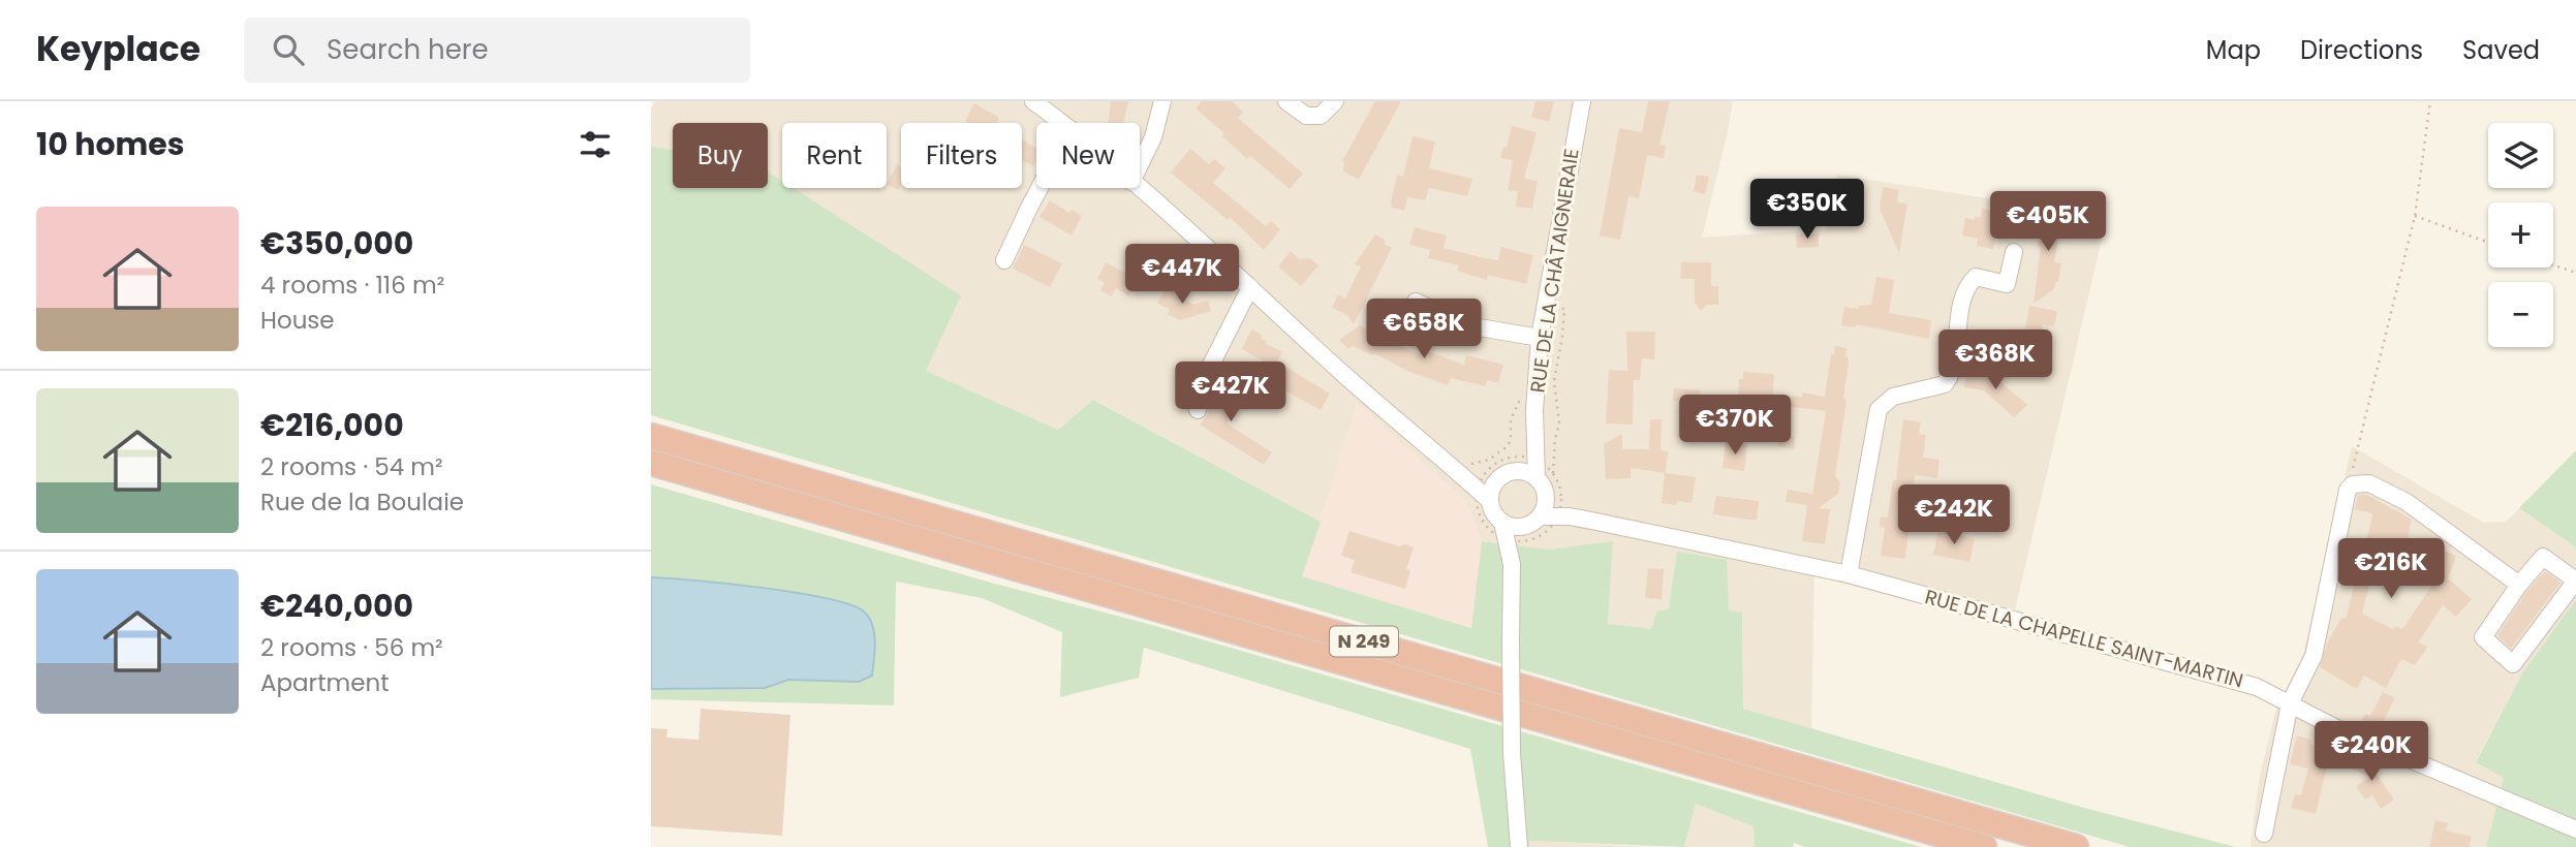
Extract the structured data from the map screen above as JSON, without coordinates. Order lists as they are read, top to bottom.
{
  "streets": {
    "highway": ["N 249"],
    "street": ["RUE DE LA CHÂTAIGNERAIE", "RUE DE LA CHAPELLE SAINT-MARTIN"]
  },
  "crossings": [
    ["RUE DE LA CHÂTAIGNERAIE", "RUE DE LA CHAPELLE SAINT-MARTIN"]
  ],
  "page": {
    "header": "Keyplace",
    "search": "Search here",
    "nav": ["Map", "Directions", "Saved"],
    "heading": "10 homes",
    "map_buttons": ["+", "−"],
    "chip": [
      "Buy",
      "Rent",
      "Filters",
      "New"
    ],
    "price": [
      "€350K",
      "€405K",
      "€447K",
      "€658K",
      "€368K",
      "€427K",
      "€370K",
      "€242K",
      "€216K",
      "€240K"
    ],
    "list": [
      {
        "name": "€350,000",
        "note": "4 rooms · 116 m² · House"
      },
      {
        "name": "€216,000",
        "note": "2 rooms · 54 m² · Rue de la Boulaie"
      },
      {
        "name": "€240,000",
        "note": "2 rooms · 56 m² · Apartment"
      }
    ]
  }
}
